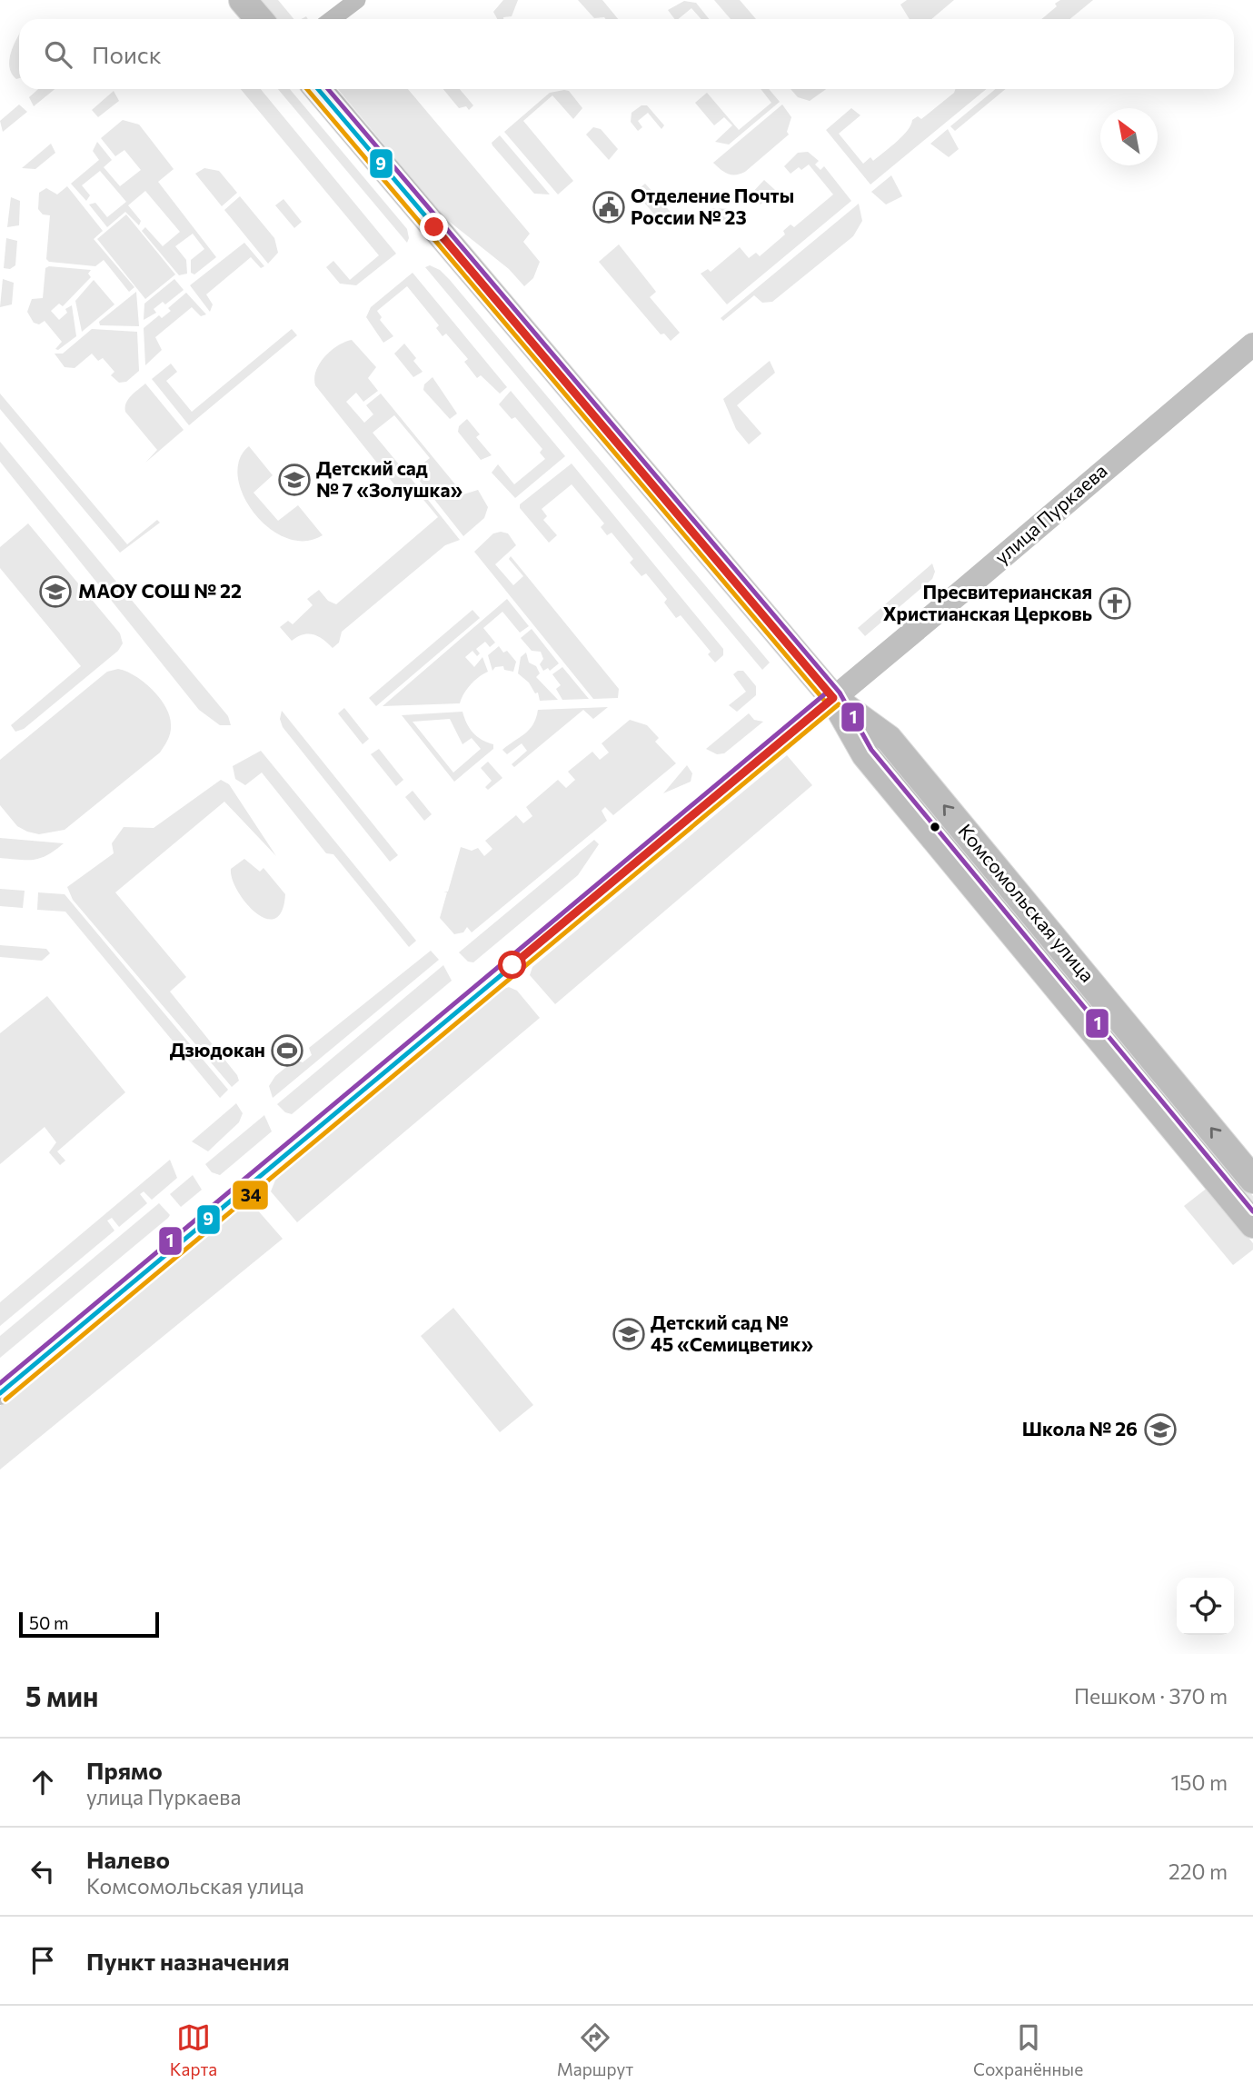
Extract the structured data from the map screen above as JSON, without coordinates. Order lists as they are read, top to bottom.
{
  "streets": {
    "main road": ["улица Пуркаева", "Комсомольская улица"]
  },
  "crossings": [
    ["улица Пуркаева", "Комсомольская улица"]
  ],
  "places": {
    "public building": ["Отделение Почты России № 23"],
    "school or university": [
      "Детский сад № 7 «Золушка»",
      "МАОУ СОШ № 22",
      "Детский сад № 45 «Семицветик»",
      "Школа № 26"
    ],
    "church": ["Пресвитерианская Христианская Церковь"],
    "sports": ["Дзюдокан"]
  },
  "lines": ["transit line 9", "transit line 34", "transit line 1"],
  "scale_bar": "50 m",
  "north": "top left",
  "page": {
    "search": "Поиск",
    "scale": "50 m",
    "heading": ["5 мин", "Пешком · 370 m"],
    "list": [
      ["Прямо", "улица Пуркаева", "150 m"],
      ["Налево", "Комсомольская улица", "220 m"],
      "Пункт назначения"
    ],
    "nav": ["Карта", "Маршрут", "Сохранённые"]
  }
}
